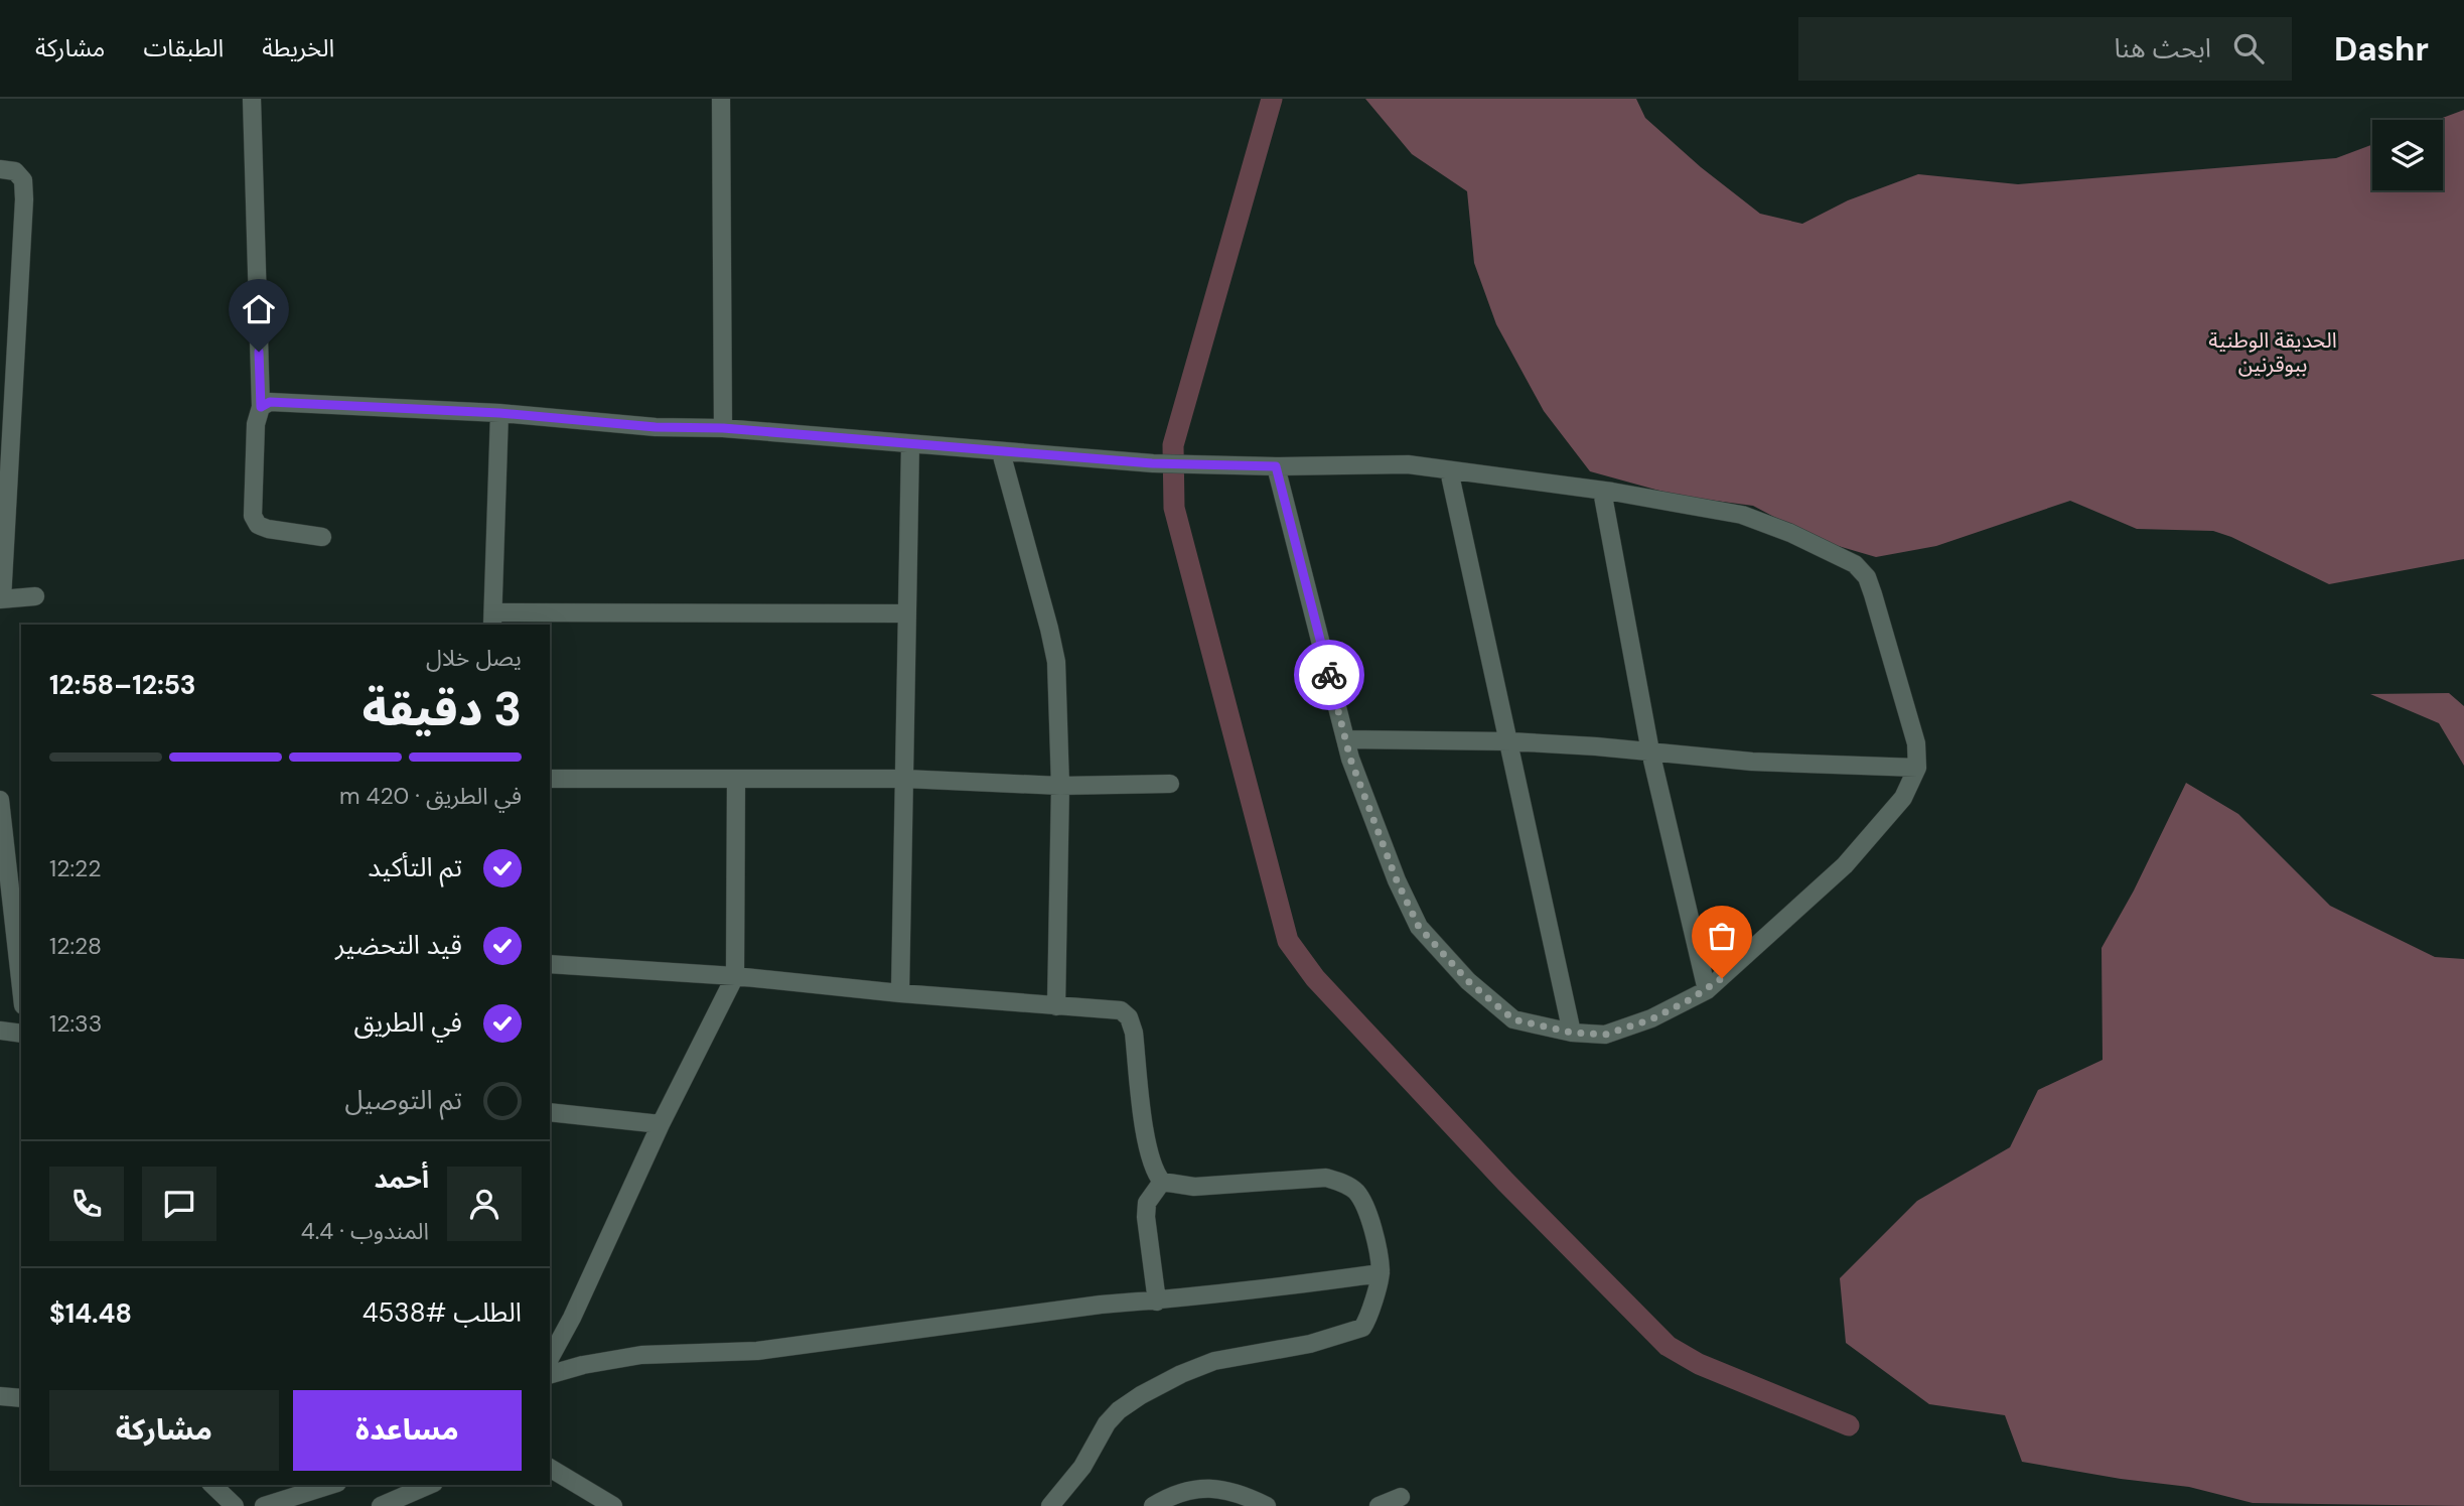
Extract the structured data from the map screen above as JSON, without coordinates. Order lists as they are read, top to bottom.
{
  "parks": ["الحديقة الوطنية ببوقرنين"],
  "page": {
    "header": "Dashr",
    "search": "ابحث هنا",
    "nav": ["الخريطة", "الطبقات", "مشاركة"],
    "heading": ["3 دقيقة", "يصل خلال", "12:53–12:58"],
    "panel": [
      "أحمد",
      "المندوب · 4.4",
      "الطلب #4538",
      "$14.48"
    ],
    "bar": "في الطريق · 420 m",
    "list": [
      ["تم التأكيد", "12:22"],
      ["قيد التحضير", "12:28"],
      ["في الطريق", "12:33"],
      "تم التوصيل"
    ],
    "buttons": ["مساعدة", "مشاركة"]
  }
}
